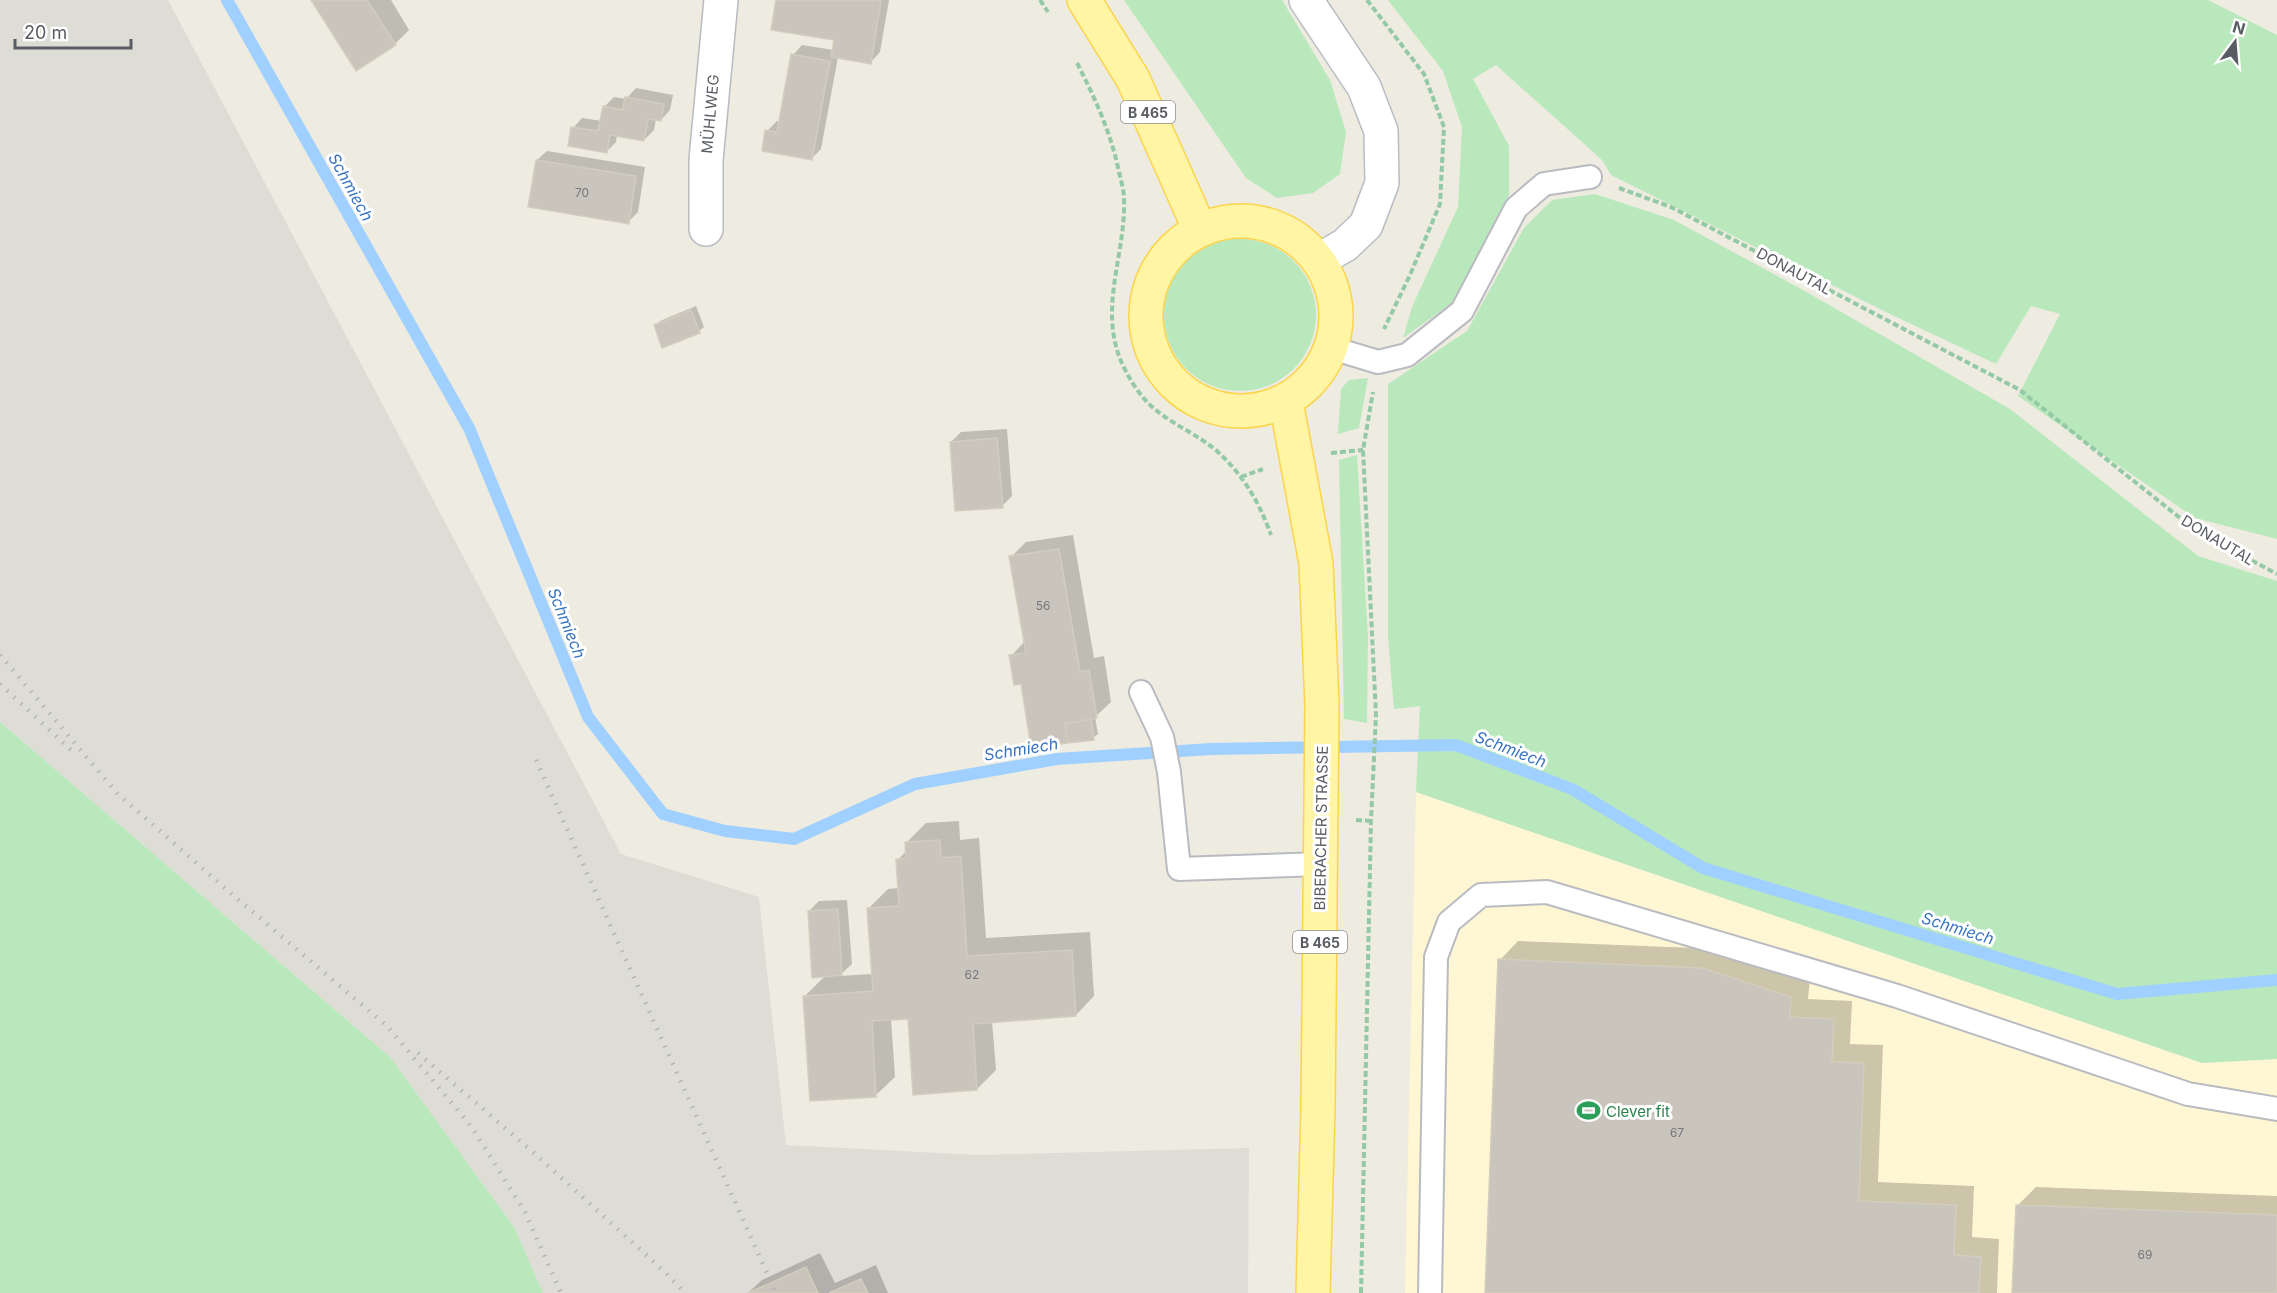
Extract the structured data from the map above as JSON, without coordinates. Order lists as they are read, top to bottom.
{
  "streets": {
    "main road": ["B 465", "BIBERACHER STRASSE"],
    "street": ["MÜHLWEG"],
    "path": ["DONAUTAL"]
  },
  "crossings": [
    ["B 465", "BIBERACHER STRASSE"]
  ],
  "water": ["Schmiech"],
  "places": {
    "sports": ["Clever fit"]
  },
  "house_numbers": [
    "70",
    "56",
    "62",
    "67",
    "69"
  ],
  "scale_bar": "20 m",
  "north": "top"
}
